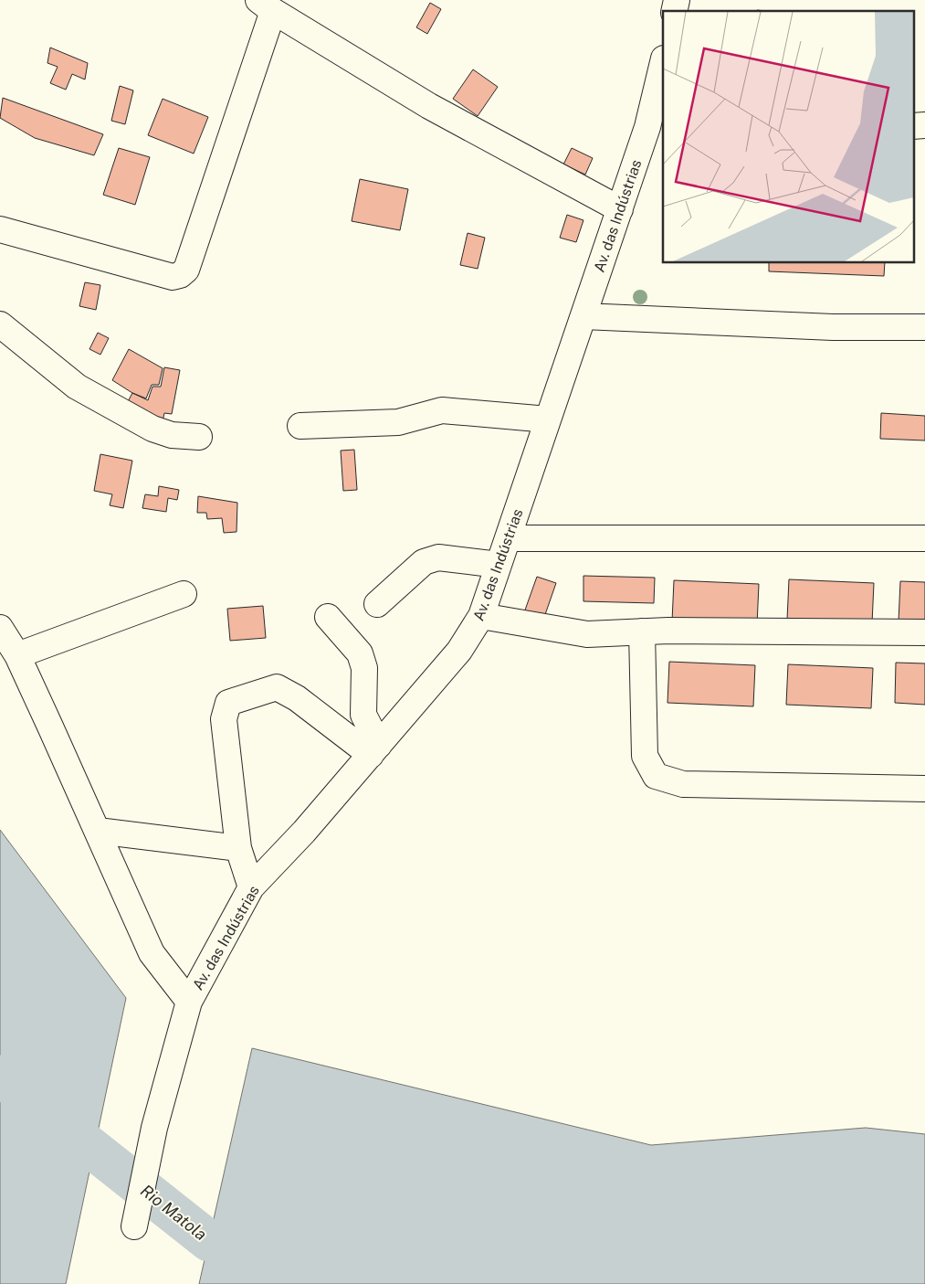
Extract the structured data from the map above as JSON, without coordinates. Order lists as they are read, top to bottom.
{
  "streets": {
    "street": ["Av. das Indústrias"]
  },
  "water": ["Rio Matola"]
}
